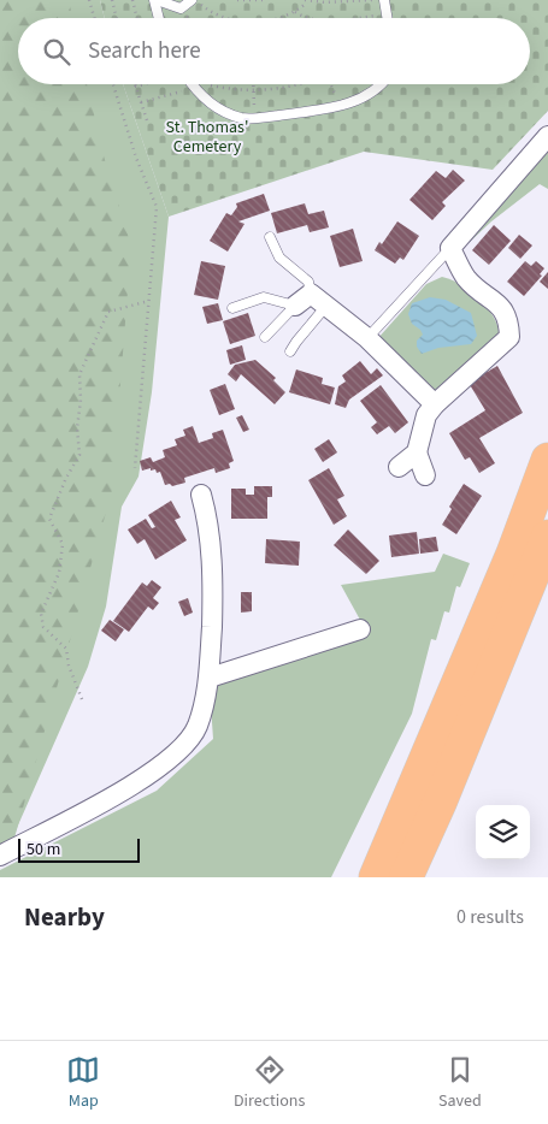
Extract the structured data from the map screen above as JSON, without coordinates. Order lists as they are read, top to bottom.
{
  "parks": ["St. Thomas' Cemetery"],
  "scale_bar": "50 m",
  "page": {
    "search": "Search here",
    "scale": "50 m",
    "heading": ["Nearby", "0 results"],
    "nav": ["Map", "Directions", "Saved"]
  }
}
